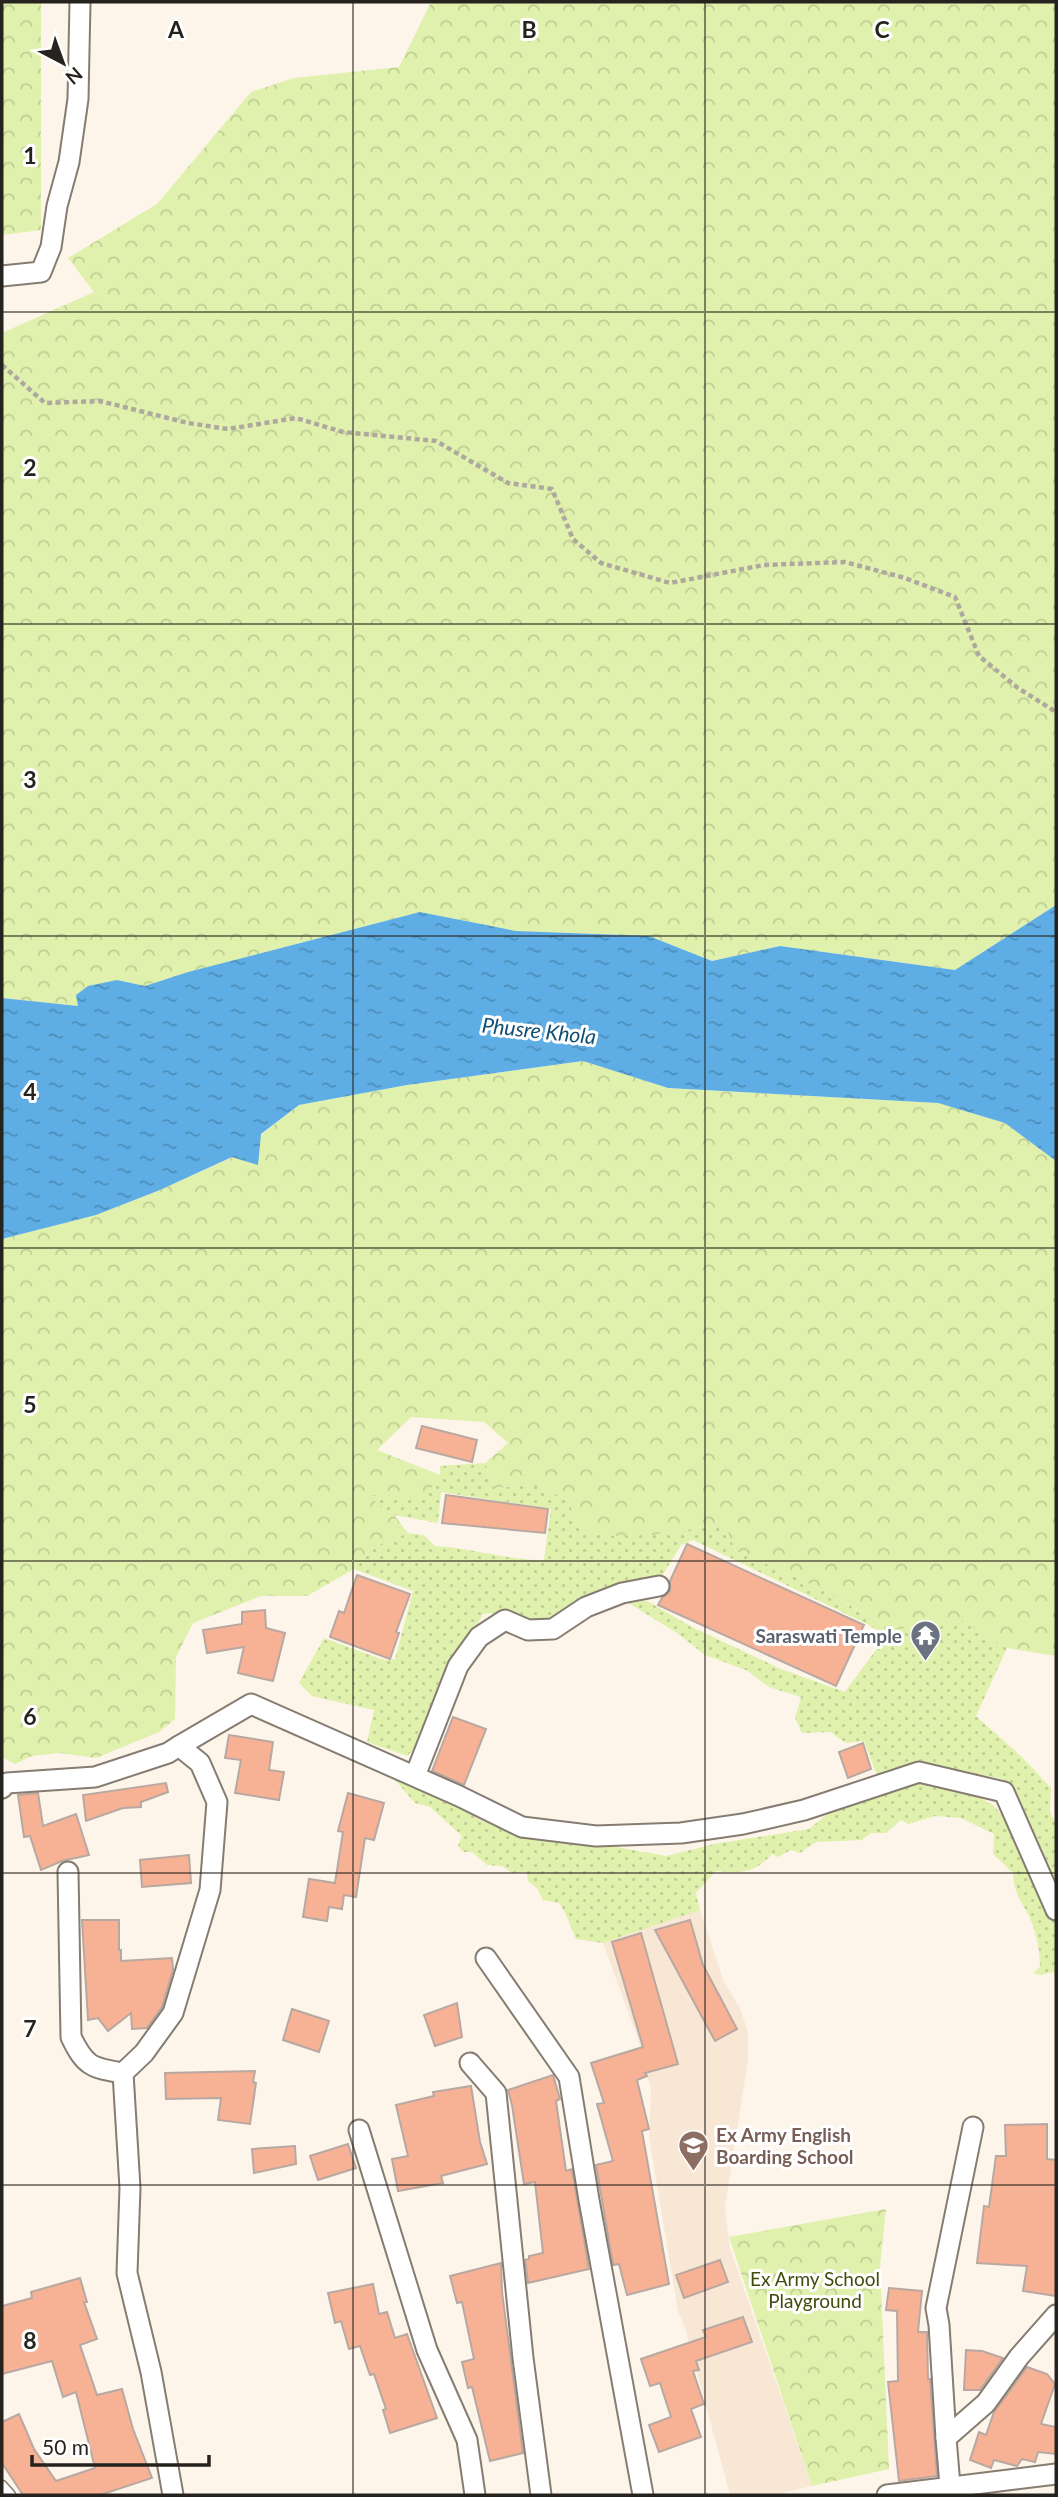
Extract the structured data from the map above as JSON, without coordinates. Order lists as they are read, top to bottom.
{
  "water": ["Phusre Khola"],
  "parks": ["Ex Army School Playground"],
  "places": {
    "temple": ["Saraswati Temple"],
    "school or university": ["Ex Army English Boarding School"]
  },
  "scale_bar": "50 m",
  "north": "bottom right",
  "grid": {
    "columns": ["A", "B", "C"],
    "rows": [
      "1",
      "2",
      "3",
      "4",
      "5",
      "6",
      "7",
      "8"
    ]
  }
}
